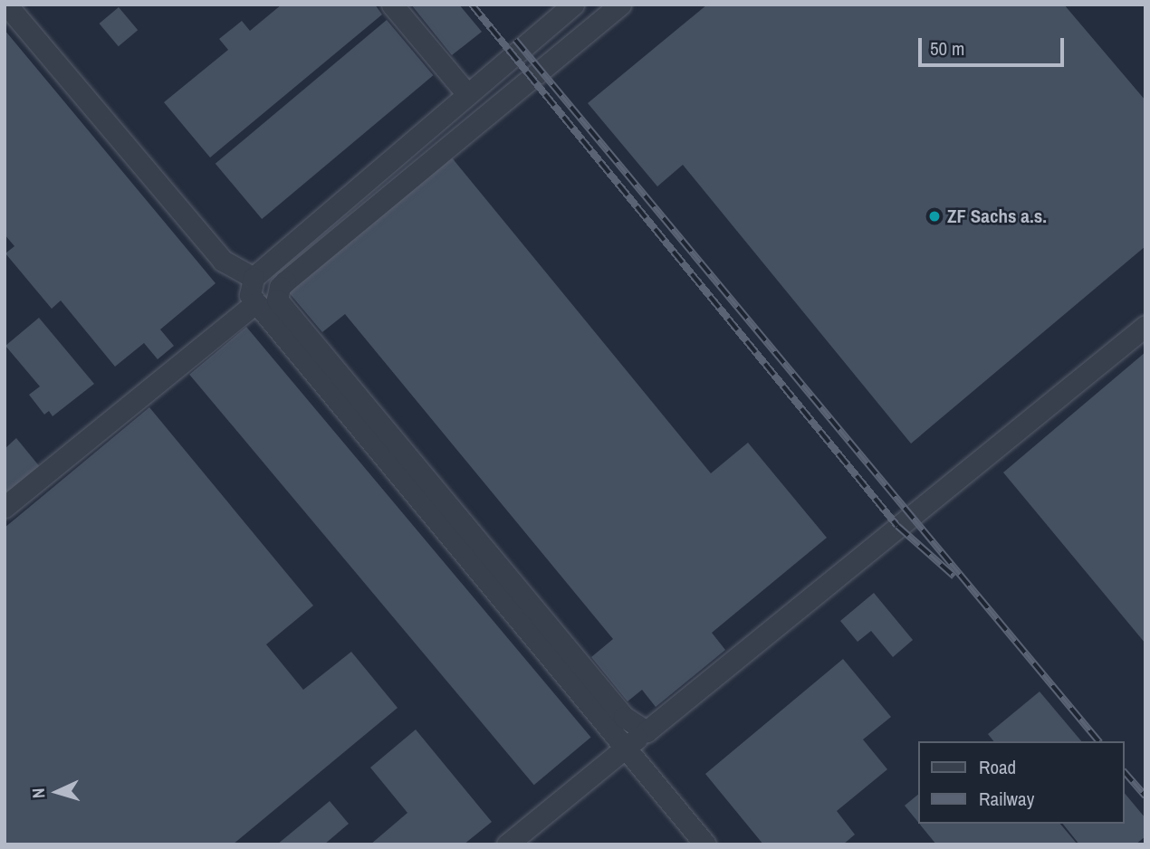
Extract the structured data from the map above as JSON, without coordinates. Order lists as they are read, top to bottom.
{
  "places": ["ZF Sachs a.s."],
  "legend": ["Road", "Railway"],
  "scale_bar": "50 m",
  "north": "left"
}
